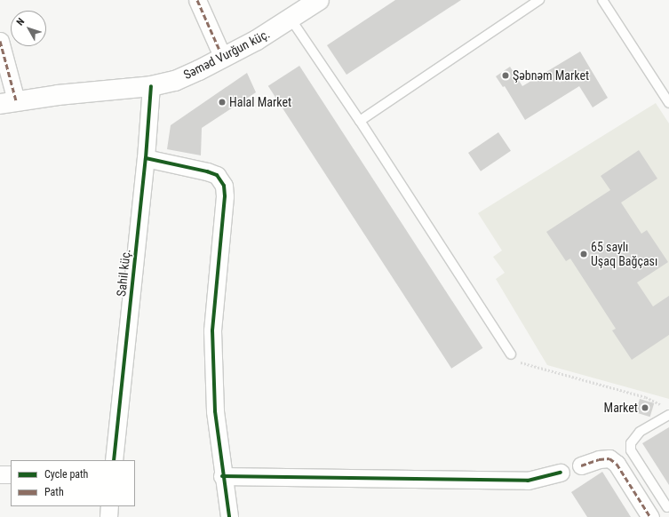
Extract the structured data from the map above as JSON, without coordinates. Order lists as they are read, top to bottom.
{
  "streets": {
    "main road": ["Səməd Vurğun küç."],
    "street": ["Sahil küç."]
  },
  "crossings": [
    ["Səməd Vurğun küç.", "Sahil küç."]
  ],
  "places": [
    "Şəbnəm Market",
    "Halal Market",
    "65 saylı Uşaq Bağçası",
    "Market"
  ],
  "legend": ["Cycle path", "Path"],
  "north": "top left"
}
